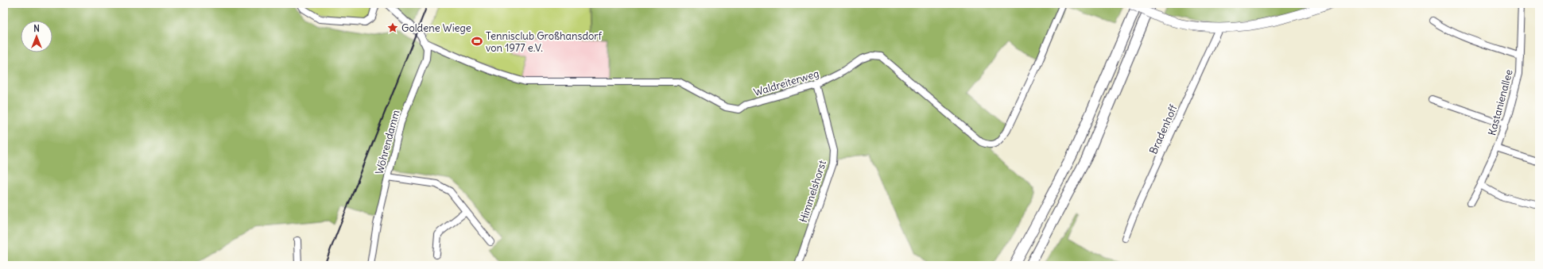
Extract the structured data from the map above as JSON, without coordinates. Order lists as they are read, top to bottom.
{
  "streets": {
    "street": [
      "Waldreiterweg",
      "Kastanienallee",
      "Bradenhoff",
      "Wöhrendamm",
      "Himmelshorst"
    ]
  },
  "crossings": [
    ["Waldreiterweg", "Wöhrendamm"],
    ["Waldreiterweg", "Himmelshorst"]
  ],
  "places": {
    "place": ["Goldene Wiege"],
    "sports": ["Tennisclub Großhansdorf von 1977 e.V."]
  },
  "north": "top"
}
